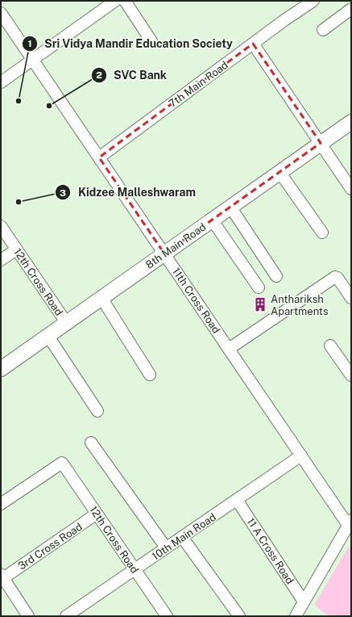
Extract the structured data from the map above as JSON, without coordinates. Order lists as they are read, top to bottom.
{
  "streets": {
    "main road": ["8th Main Road"],
    "street": [
      "7th Main Road",
      "12th Cross Road",
      "11th Cross Road",
      "10th Main Road",
      "3rd Cross Road",
      "11 A Cross Road"
    ]
  },
  "crossings": [
    ["7th Main Road", "11th Cross Road"],
    ["8th Main Road", "12th Cross Road"],
    ["8th Main Road", "11th Cross Road"],
    ["12th Cross Road", "10th Main Road"],
    ["12th Cross Road", "3rd Cross Road"],
    ["11th Cross Road", "10th Main Road"],
    ["10th Main Road", "11 A Cross Road"]
  ],
  "places": {
    "other": ["Sri Vidya Mandir Education Society", "SVC Bank", "Kidzee Malleshwaram"],
    "building": ["Anthariksh Apartments"]
  }
}
